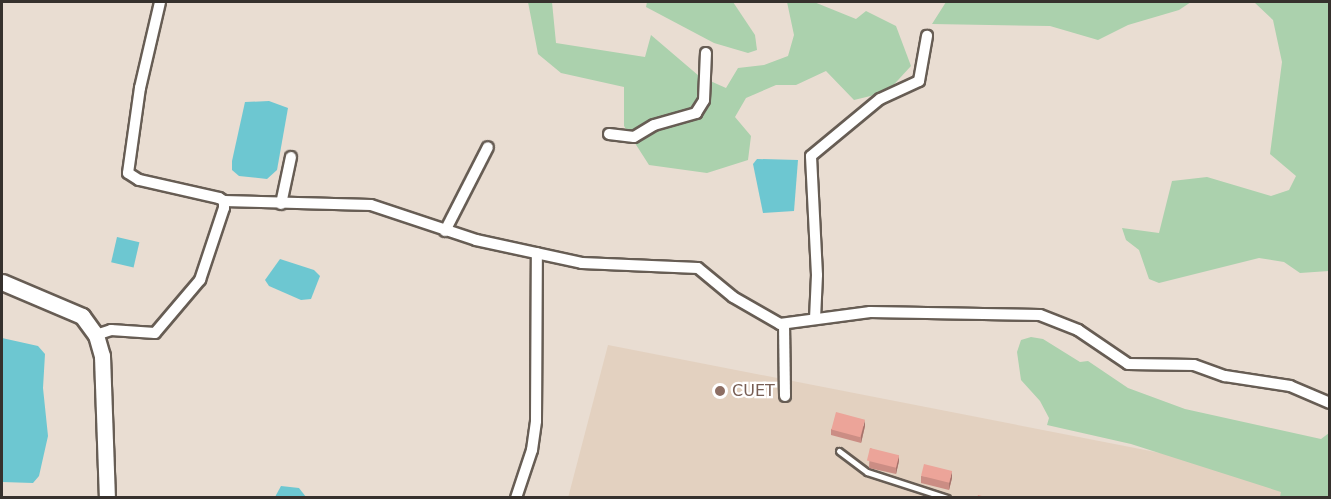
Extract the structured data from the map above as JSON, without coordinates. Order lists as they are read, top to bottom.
{
  "places": ["CUET"]
}
